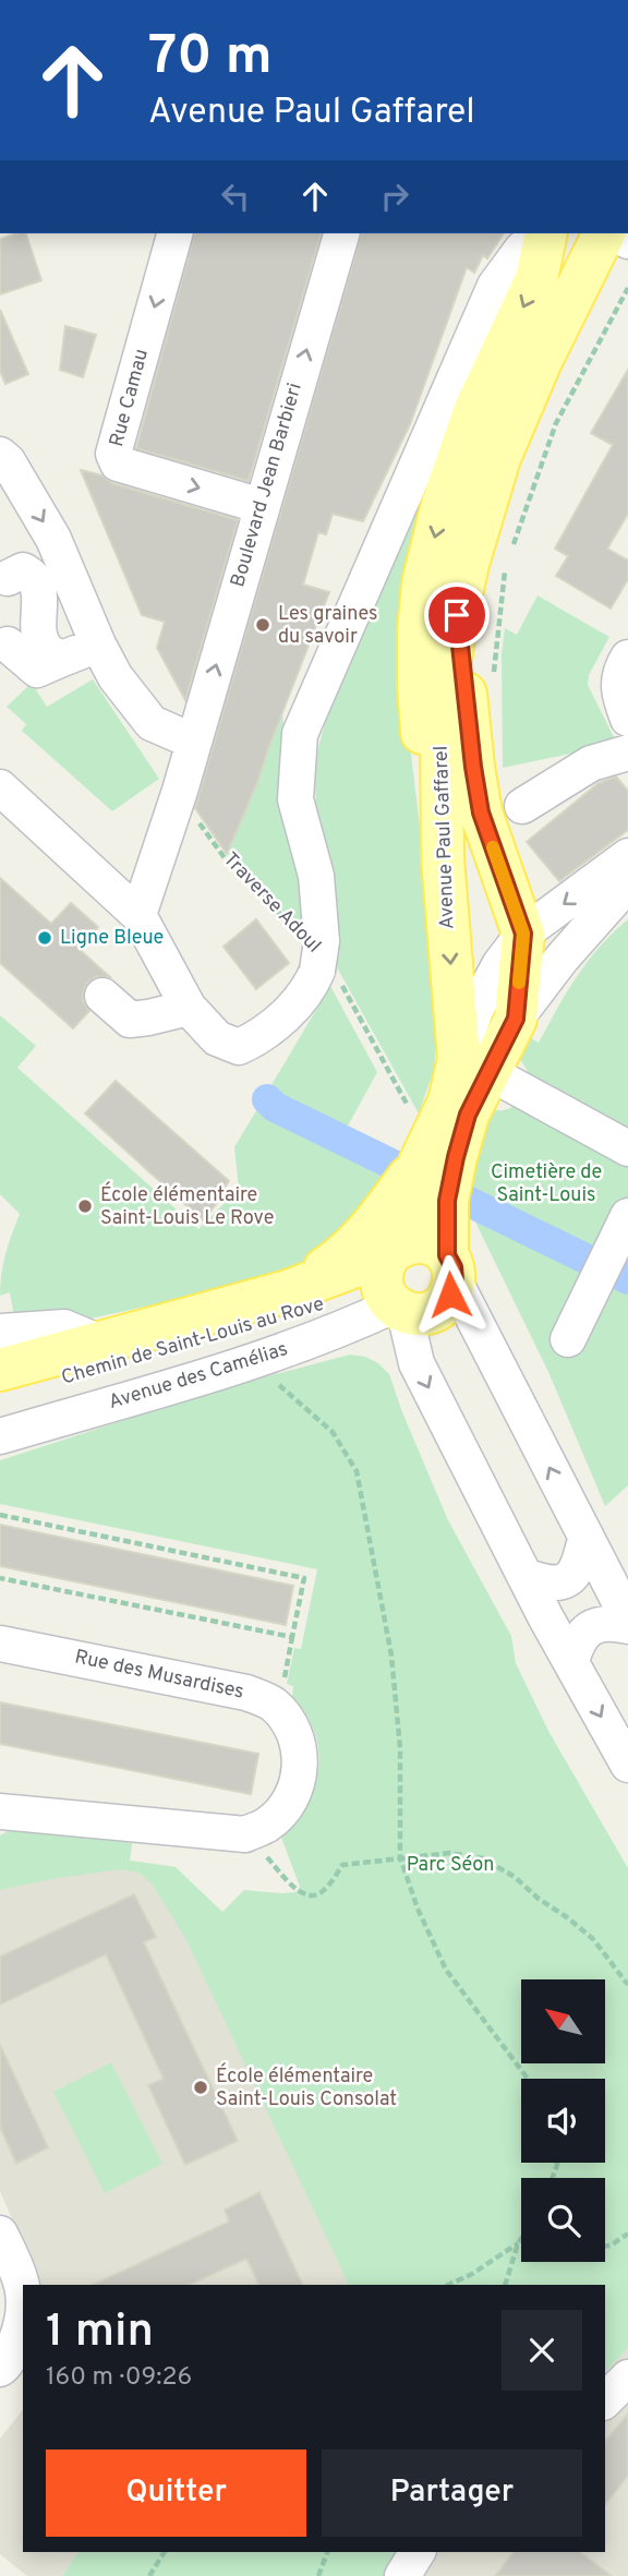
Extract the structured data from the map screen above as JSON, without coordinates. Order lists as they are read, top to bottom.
{
  "streets": {
    "main road": ["Avenue Paul Gaffarel", "Chemin de Saint-Louis au Rove"],
    "street": [
      "Rue Camau",
      "Boulevard Jean Barbieri",
      "Avenue des Camélias",
      "Rue des Musardises"
    ],
    "path": ["Traverse Adoul"]
  },
  "crossings": [
    ["Rue Camau", "Boulevard Jean Barbieri"],
    ["Avenue Paul Gaffarel", "Chemin de Saint-Louis au Rove"],
    ["Chemin de Saint-Louis au Rove", "Avenue des Camélias"]
  ],
  "parks": ["Cimetière de Saint-Louis", "Parc Séon"],
  "places": [
    "Les graines du savoir",
    "Ligne Bleue",
    "École élémentaire Saint-Louis Le Rove",
    "École élémentaire Saint-Louis Consolat"
  ],
  "north": "top left",
  "page": {
    "turn": ["70 m", "Avenue Paul Gaffarel"],
    "heading": ["1 min", "160 m · 09:26"],
    "buttons": ["Quitter", "Partager"]
  }
}
